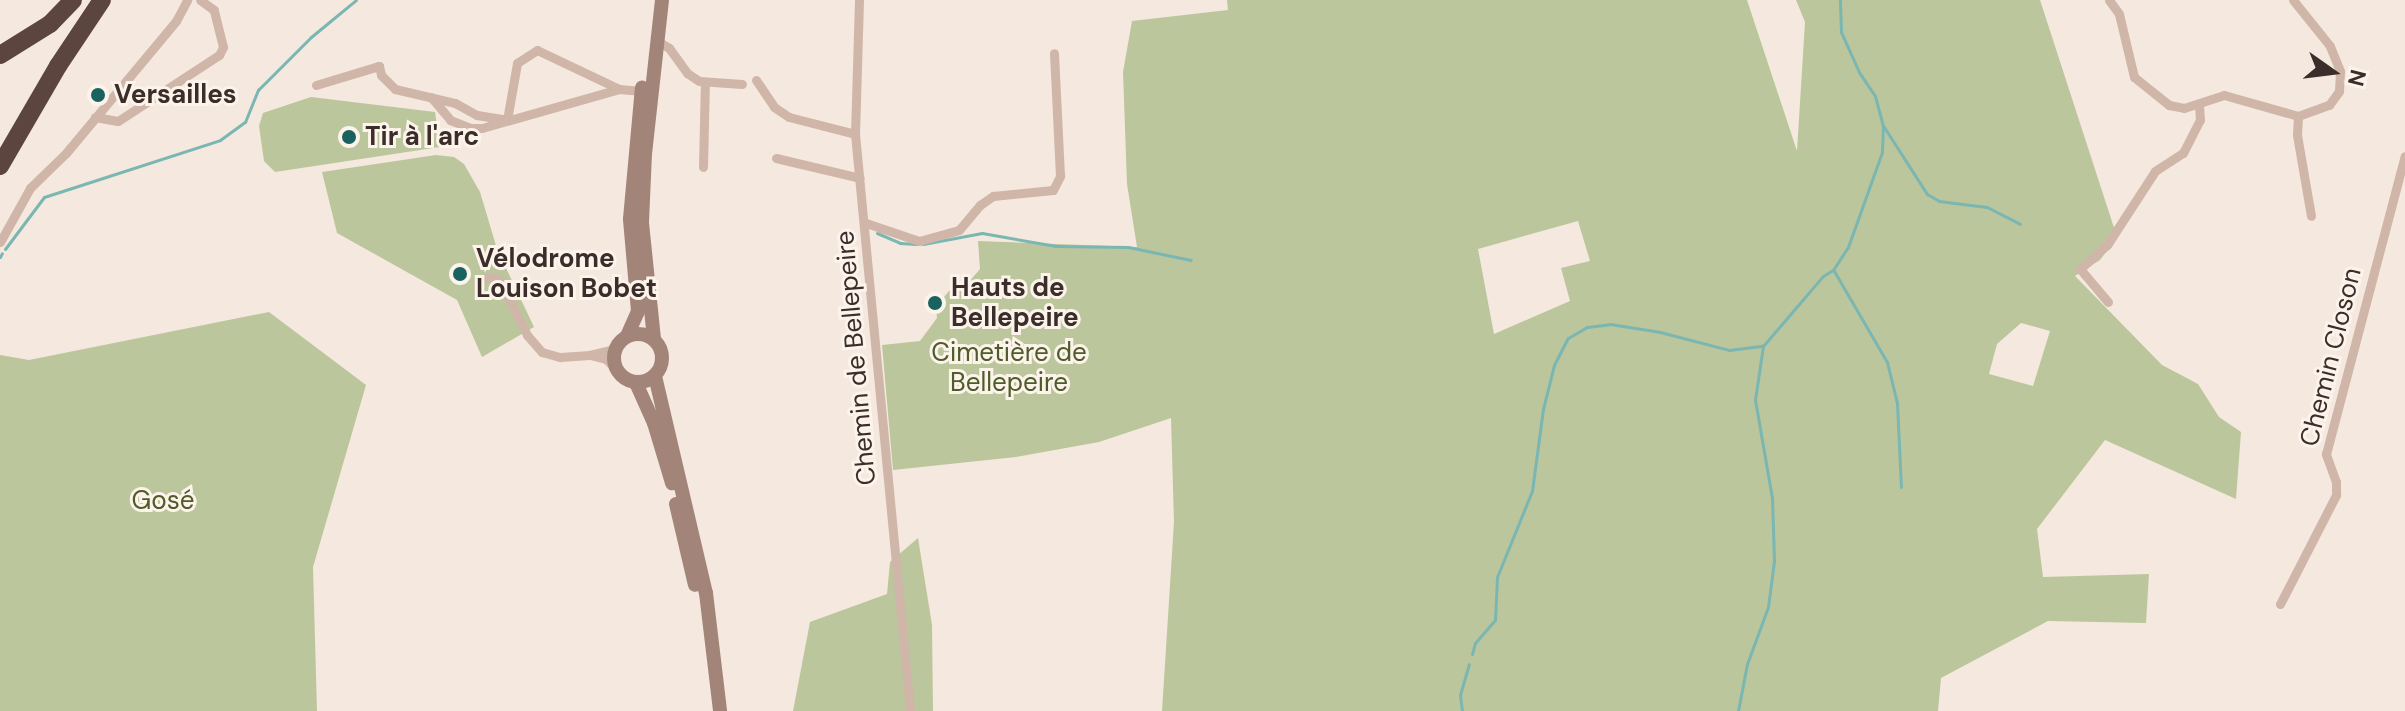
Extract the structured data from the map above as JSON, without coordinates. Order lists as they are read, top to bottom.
{
  "streets": {
    "street": ["Chemin Closon", "Chemin de Bellepeire"]
  },
  "parks": ["Cimetière de Bellepeire", "Gosé"],
  "places": [
    "Versailles",
    "Tir à l'arc",
    "Vélodrome Louison Bobet",
    "Hauts de Bellepeire"
  ],
  "north": "right"
}
